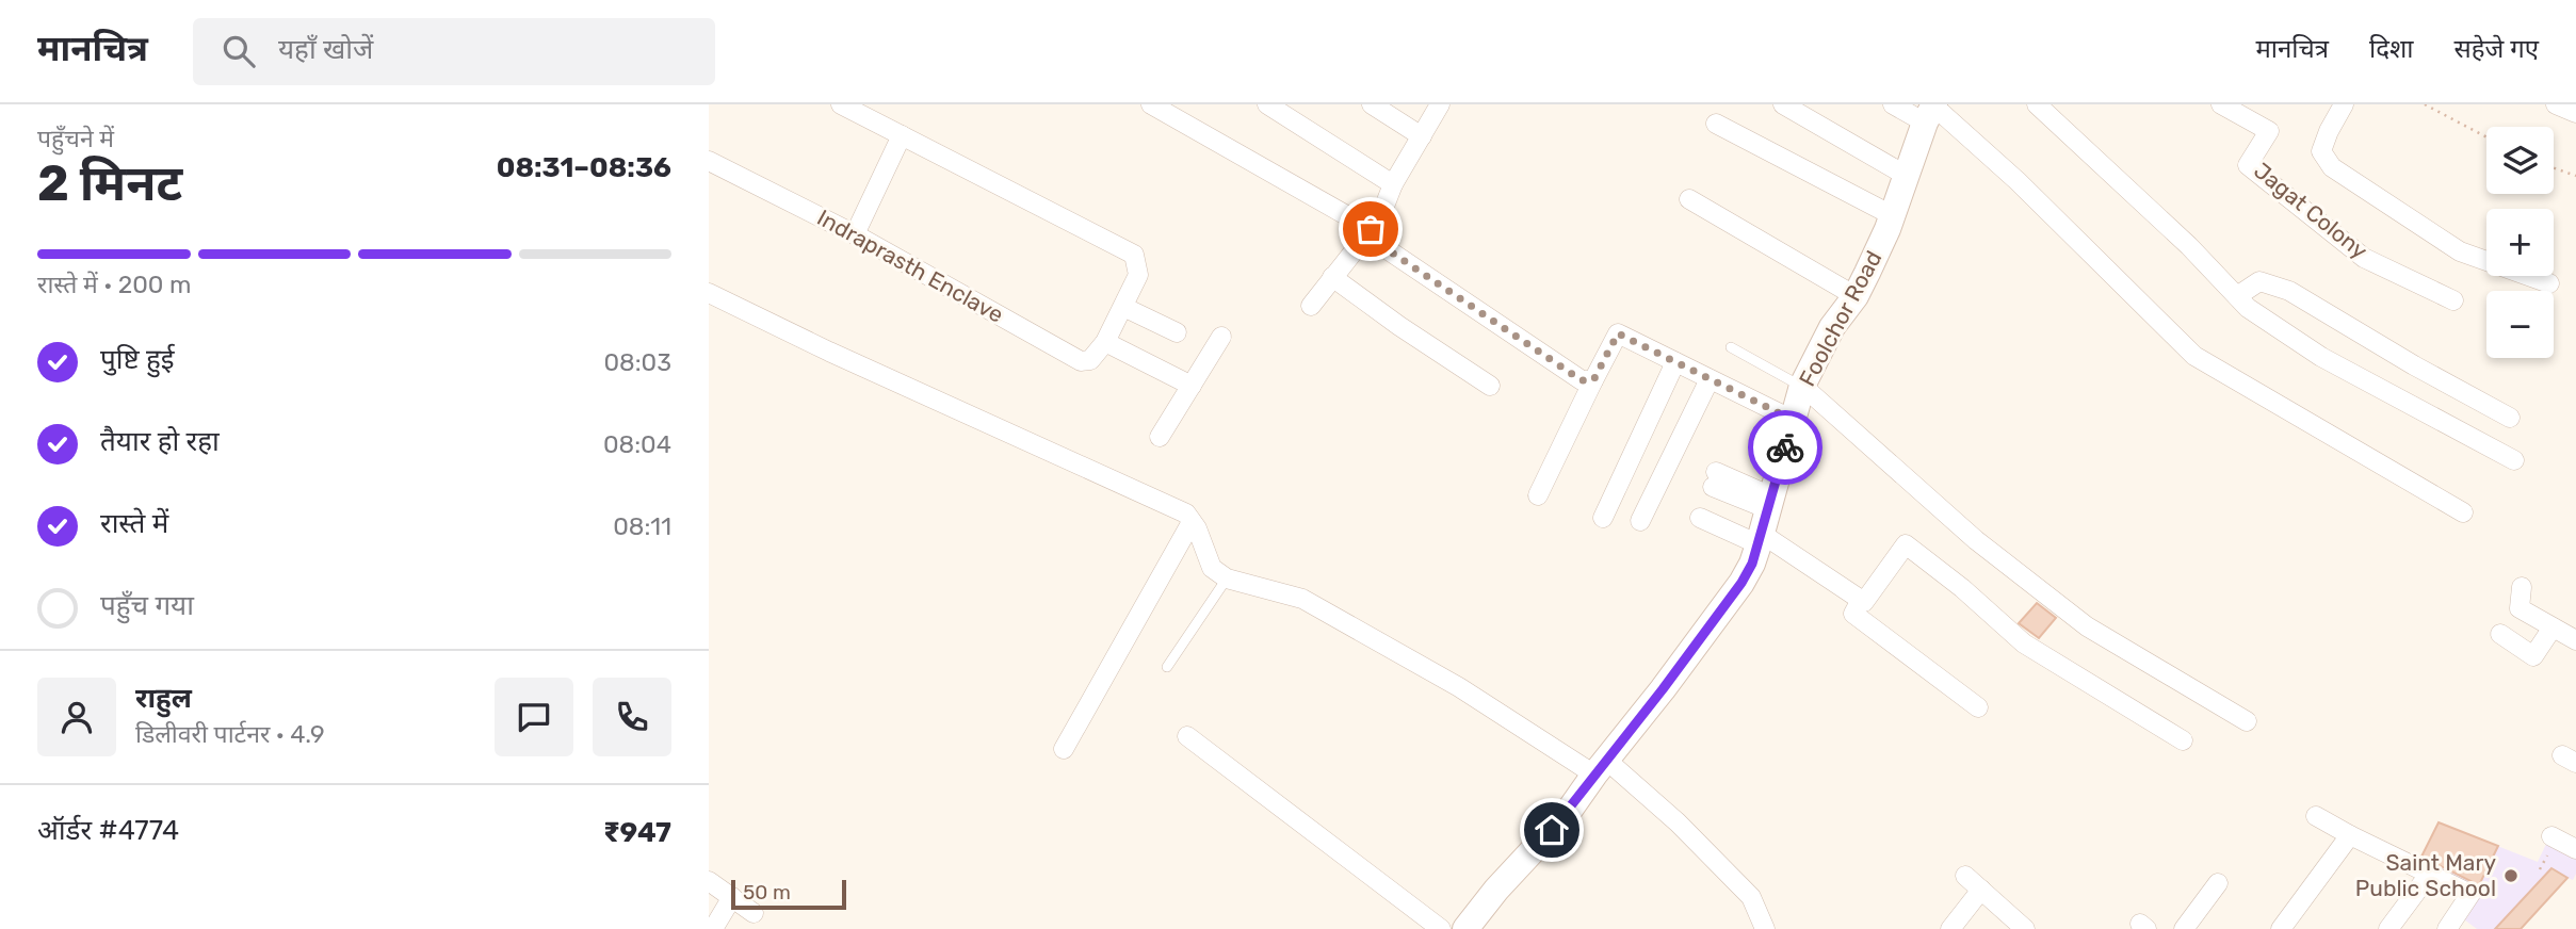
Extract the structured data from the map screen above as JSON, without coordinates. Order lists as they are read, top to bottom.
{
  "streets": {
    "street": ["Jagat Colony", "Indraprasth Enclave", "Foolchor Road"]
  },
  "places": ["Saint Mary Public School"],
  "scale_bar": "50 m",
  "page": {
    "header": "मानचित्र",
    "search": "यहाँ खोजें",
    "nav": ["मानचित्र", "दिशा", "सहेजे गए"],
    "heading": ["2 मिनट", "पहुँचने में", "08:31–08:36"],
    "panel": [
      "राहुल",
      "डिलीवरी पार्टनर · 4.9",
      "ऑर्डर #4774",
      "₹947"
    ],
    "map_buttons": ["+", "−"],
    "bar": "रास्ते में · 200 m",
    "list": [
      ["पुष्टि हुई", "08:03"],
      ["तैयार हो रहा", "08:04"],
      ["रास्ते में", "08:11"],
      "पहुँच गया"
    ],
    "scale": "50 m"
  }
}
